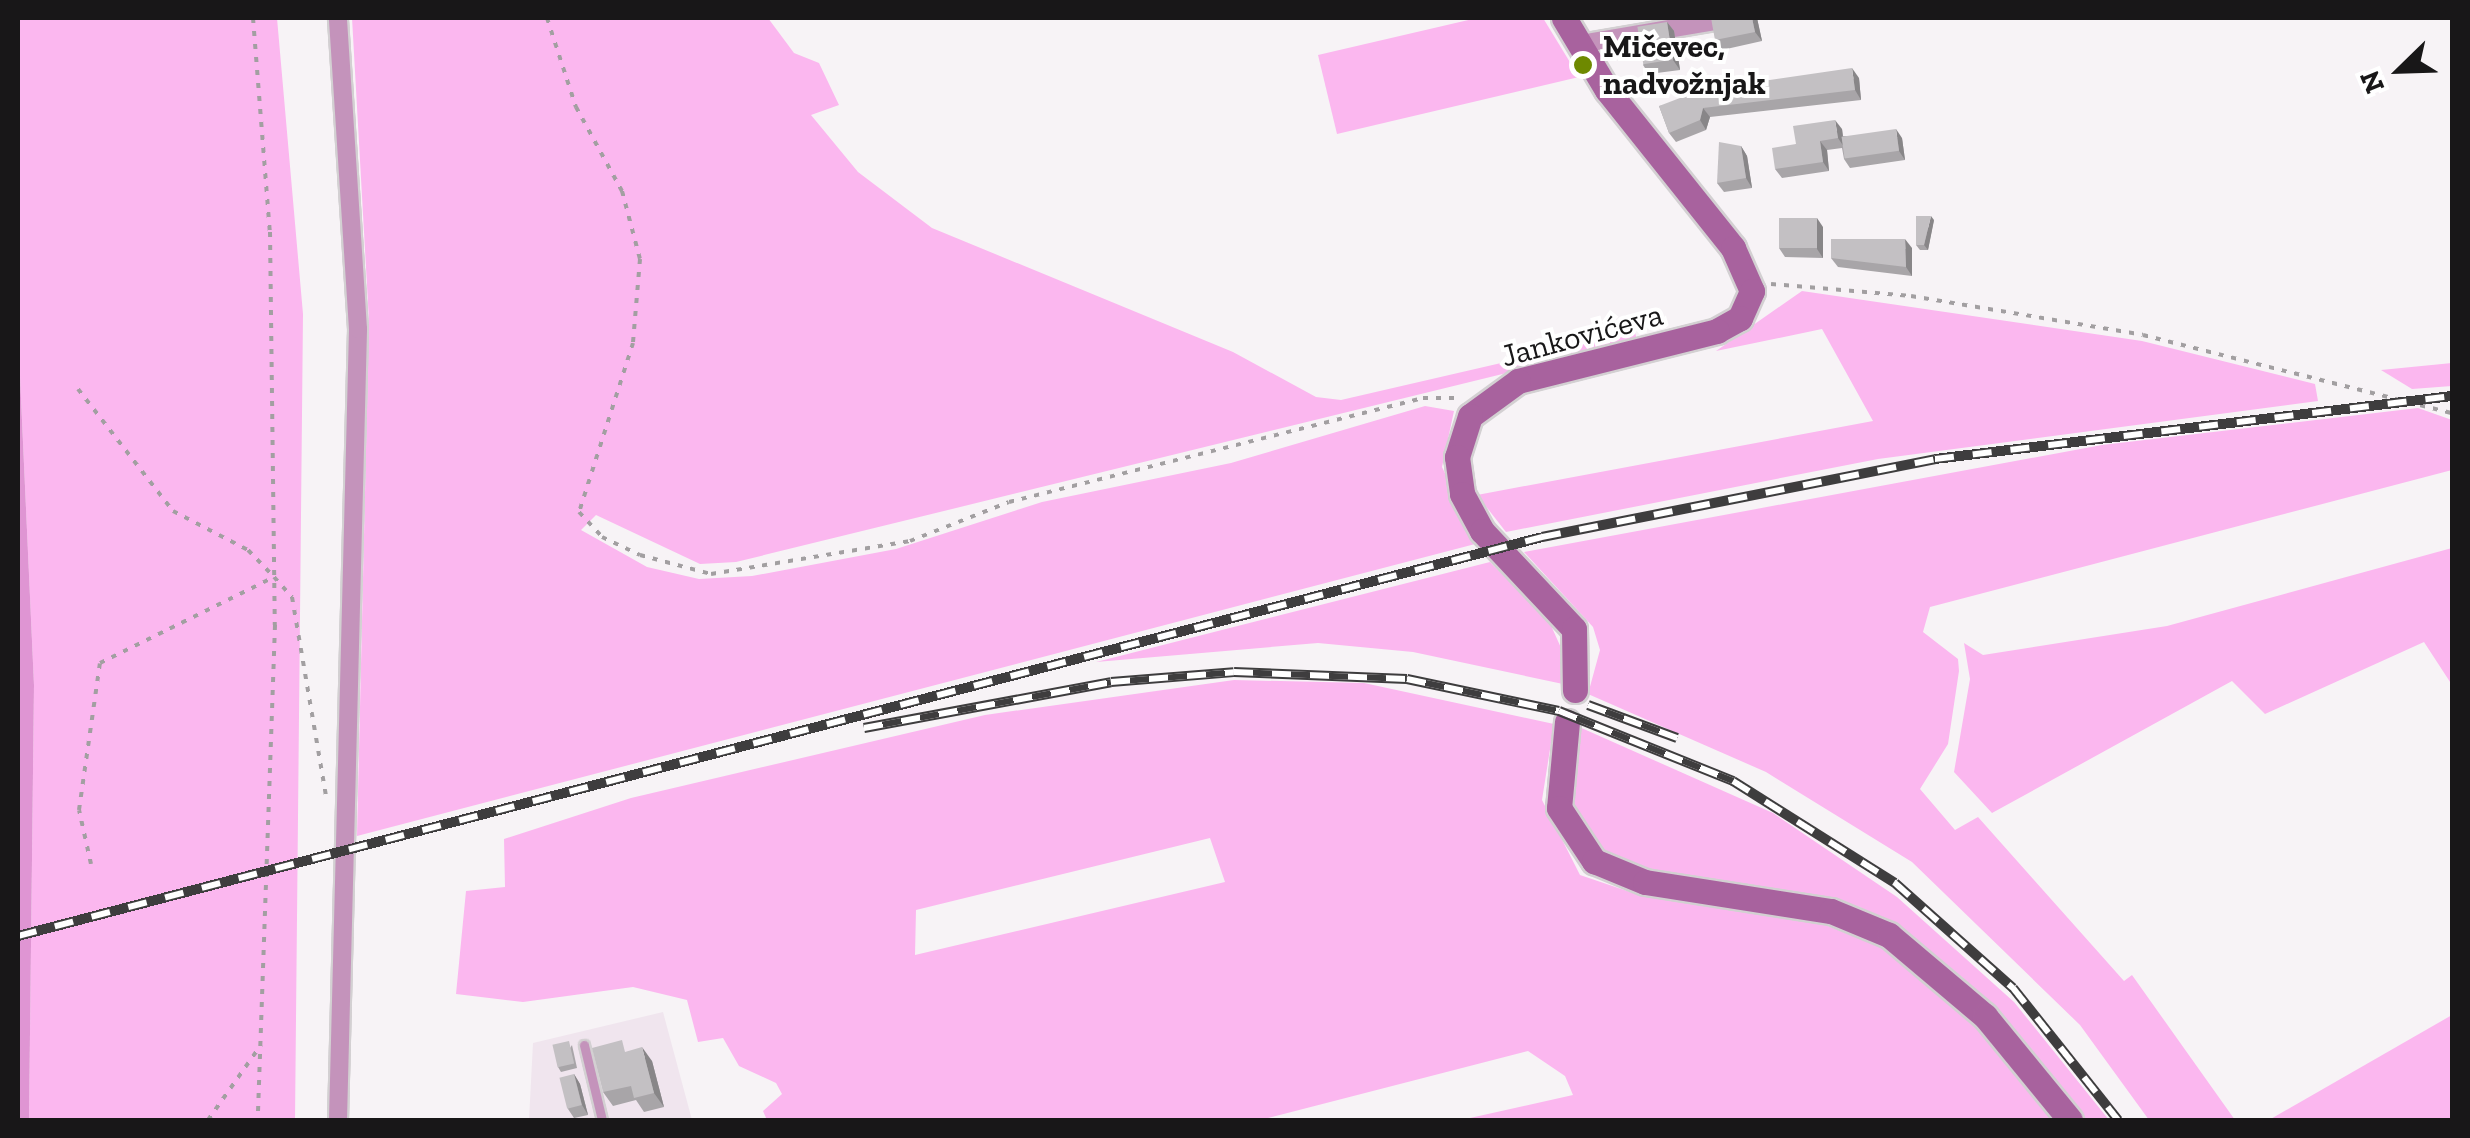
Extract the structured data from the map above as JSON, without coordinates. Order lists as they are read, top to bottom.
{
  "streets": {
    "main road": ["Jankovićeva"]
  },
  "places": ["Mičevec, nadvožnjak"],
  "north": "bottom left"
}
